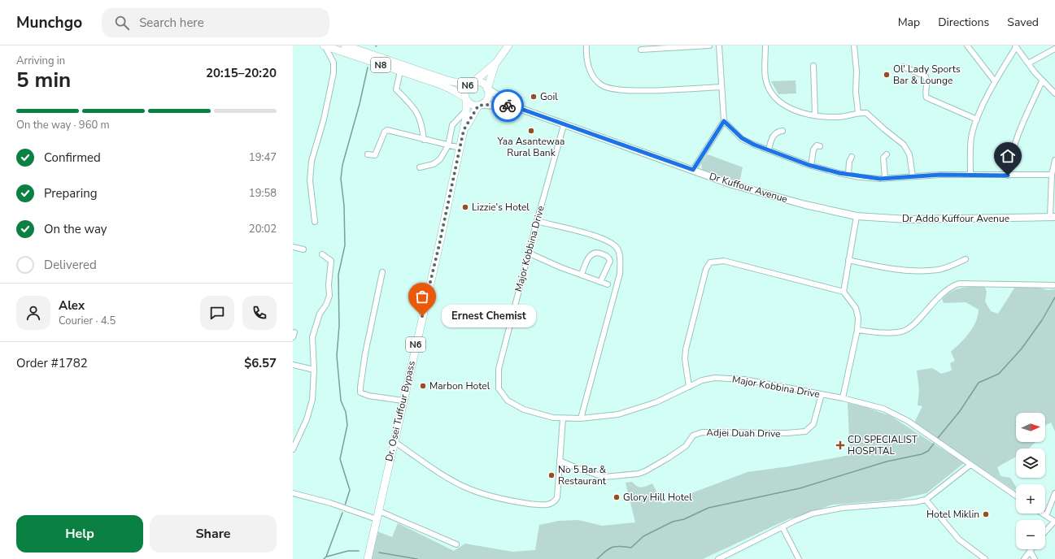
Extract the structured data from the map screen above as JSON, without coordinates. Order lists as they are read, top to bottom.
{
  "streets": {
    "highway": ["N8", "N6", "Dr. Osei Tuffour Bypass"],
    "main road": ["Dr Kuffour Avenue", "Dr Addo Kuffour Avenue"],
    "street": ["Major Kobbina Drive", "Adjei Duah Drive"]
  },
  "crossings": [
    ["N8", "N6"],
    ["N8", "Dr. Osei Tuffour Bypass"],
    ["N6", "Dr. Osei Tuffour Bypass"],
    ["Dr Kuffour Avenue", "Dr Addo Kuffour Avenue"],
    ["Dr Kuffour Avenue", "Major Kobbina Drive"],
    ["Major Kobbina Drive", "Adjei Duah Drive"]
  ],
  "places": {
    "other": [
      "Ol' Lady Sports Bar & Lounge",
      "Goil",
      "Yaa Asantewaa Rural Bank",
      "Lizzie's Hotel",
      "Ernest Chemist",
      "Marbon Hotel",
      "No 5 Bar & Restaurant",
      "Glory Hill Hotel",
      "Hotel Miklin"
    ],
    "health": ["CD SPECIALIST HOSPITAL"]
  },
  "north": "right",
  "page": {
    "header": "Munchgo",
    "search": "Search here",
    "nav": ["Map", "Directions", "Saved"],
    "heading": ["5 min", "Arriving in", "20:15–20:20"],
    "panel": [
      "Alex",
      "Courier · 4.5",
      "Order #1782",
      "$6.57"
    ],
    "bar": "On the way · 960 m",
    "list": [
      ["Confirmed", "19:47"],
      ["Preparing", "19:58"],
      ["On the way", "20:02"],
      "Delivered"
    ],
    "bubble": "Ernest Chemist",
    "map_buttons": ["+", "−"],
    "buttons": ["Help", "Share"]
  }
}
